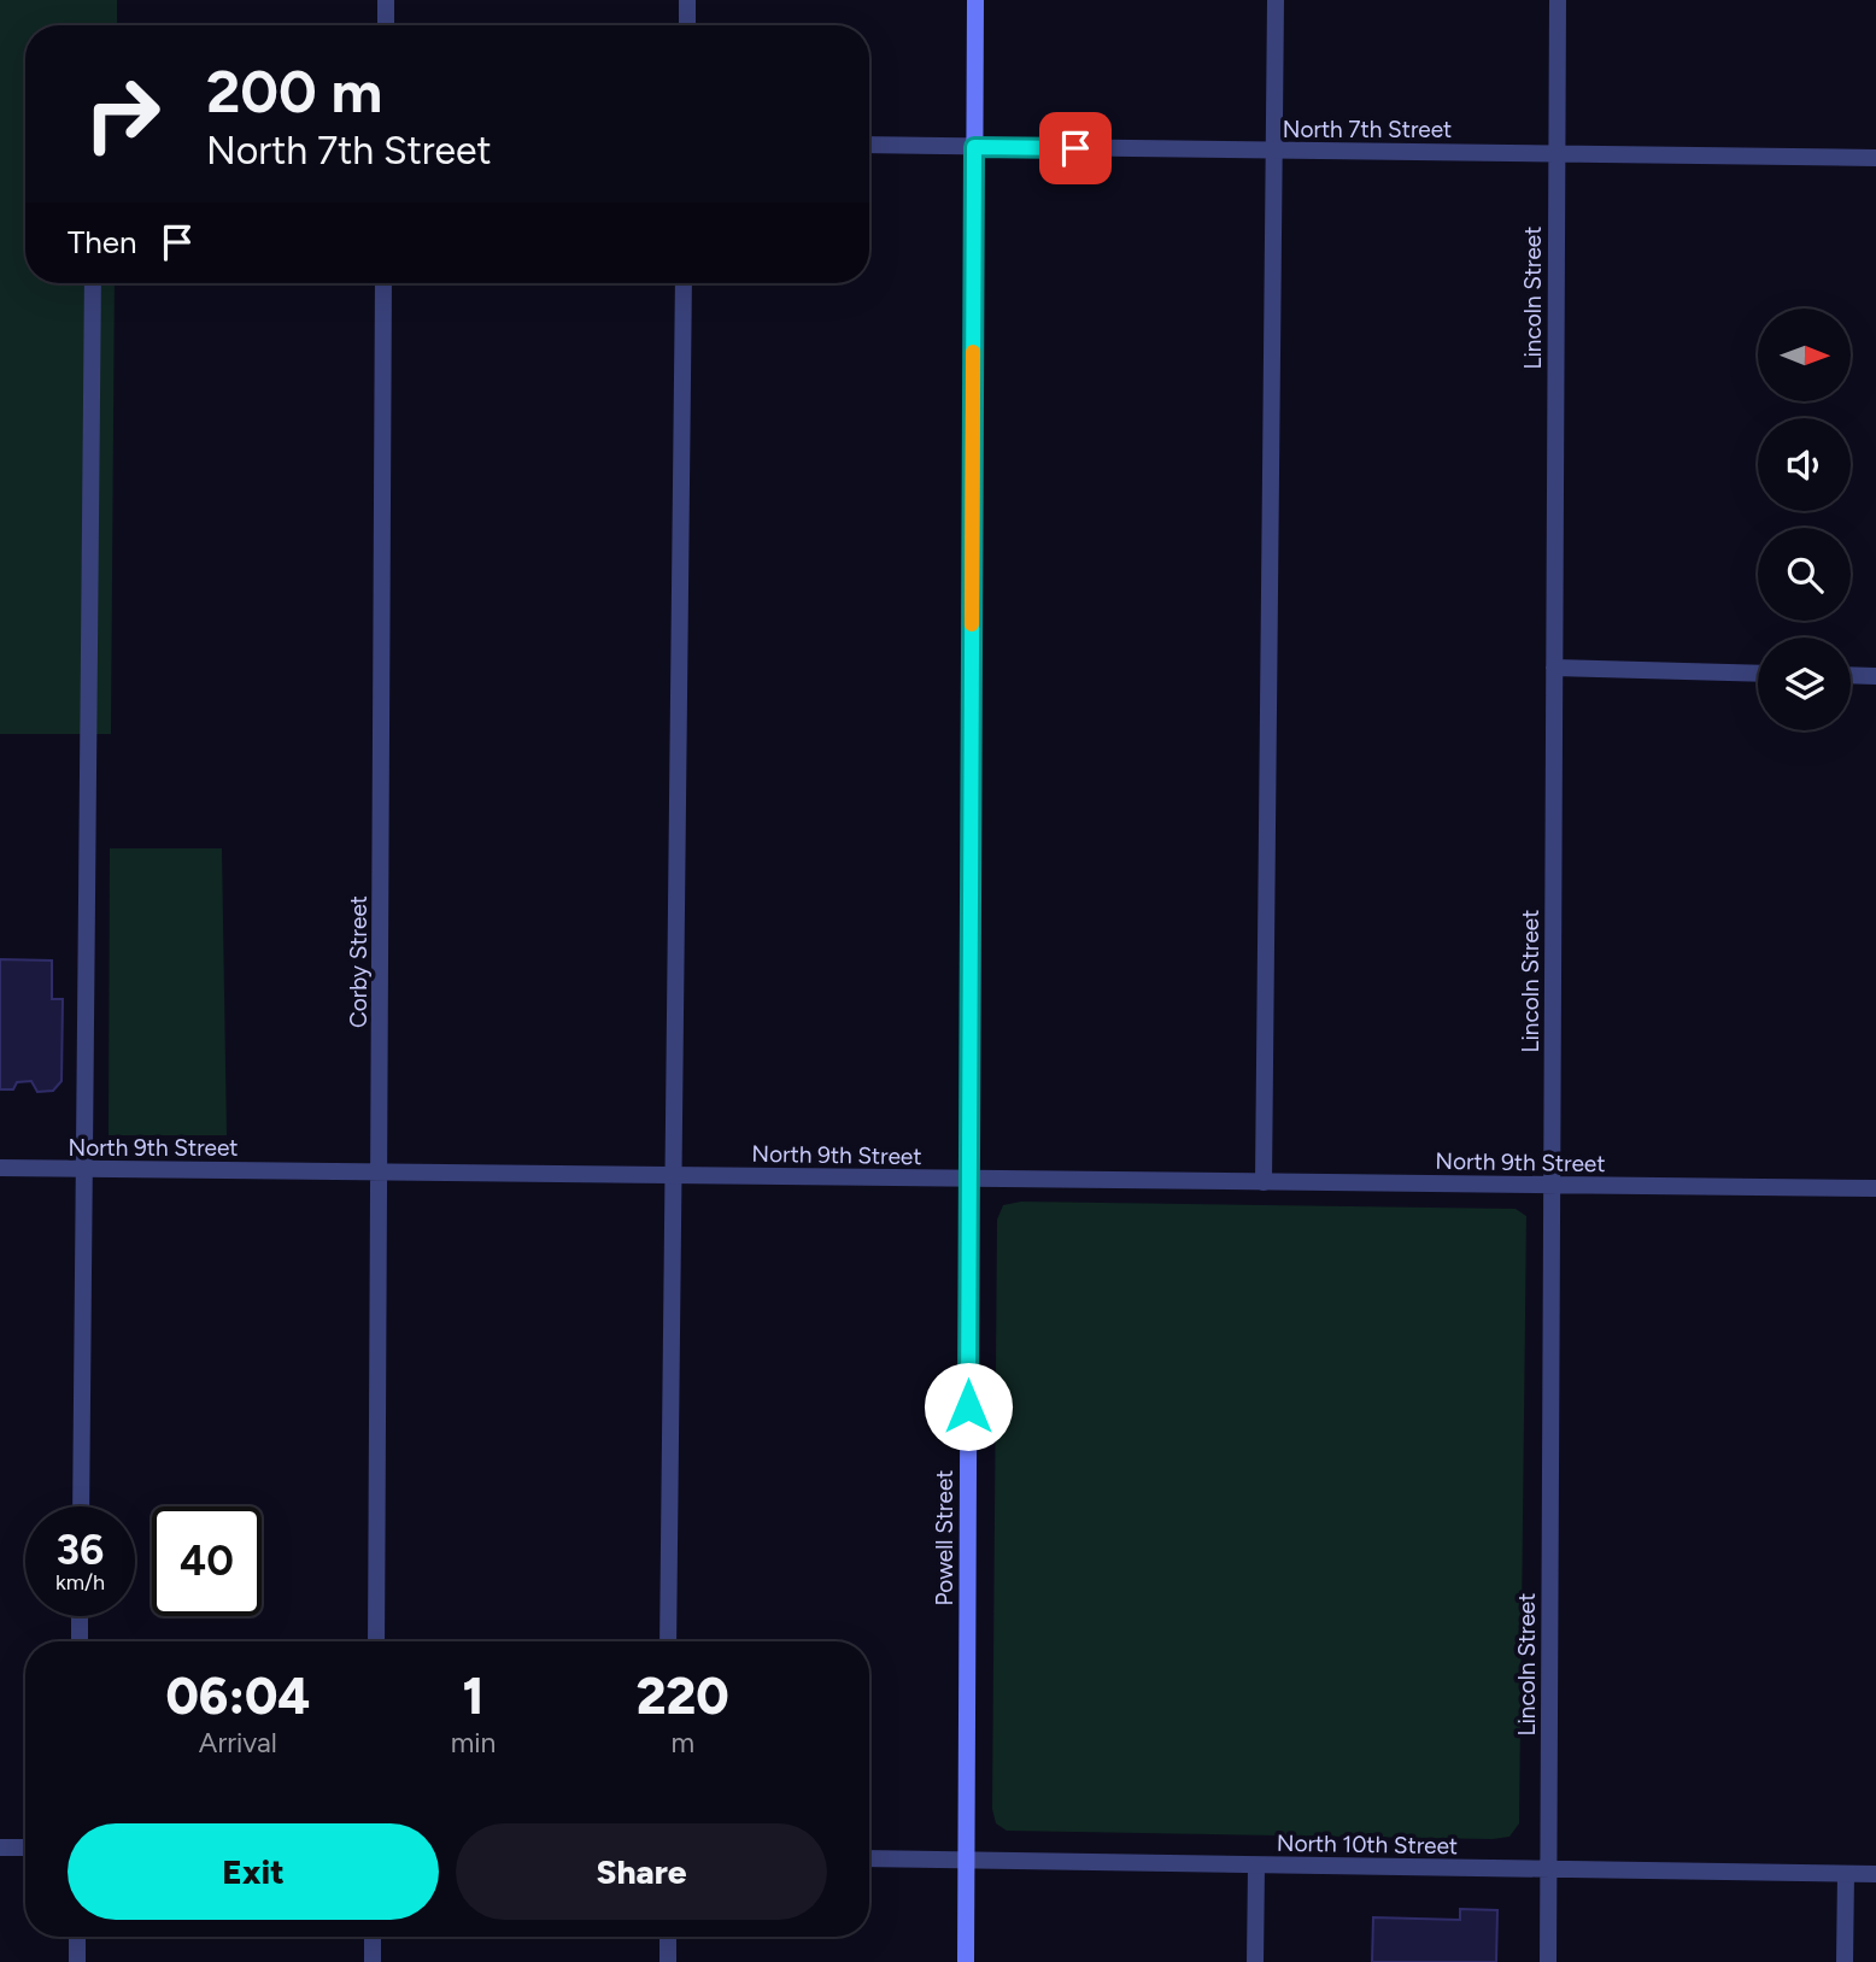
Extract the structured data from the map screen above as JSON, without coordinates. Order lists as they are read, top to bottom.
{
  "streets": {
    "street": [
      "North 7th Street",
      "Lincoln Street",
      "Corby Street",
      "North 9th Street",
      "Powell Street",
      "North 10th Street"
    ]
  },
  "crossings": [
    ["North 7th Street", "Lincoln Street"],
    ["North 7th Street", "Powell Street"],
    ["Lincoln Street", "North 9th Street"],
    ["Lincoln Street", "North 10th Street"],
    ["Corby Street", "North 9th Street"],
    ["North 9th Street", "Powell Street"],
    ["Powell Street", "North 10th Street"]
  ],
  "north": "right",
  "page": {
    "turn": ["200 m", "North 7th Street"],
    "then": "Then",
    "speed": "36 km/h",
    "limit": "40",
    "eta": [
      "06:04",
      "Arrival",
      "1",
      "min",
      "220",
      "m"
    ],
    "buttons": ["Exit", "Share"]
  }
}
